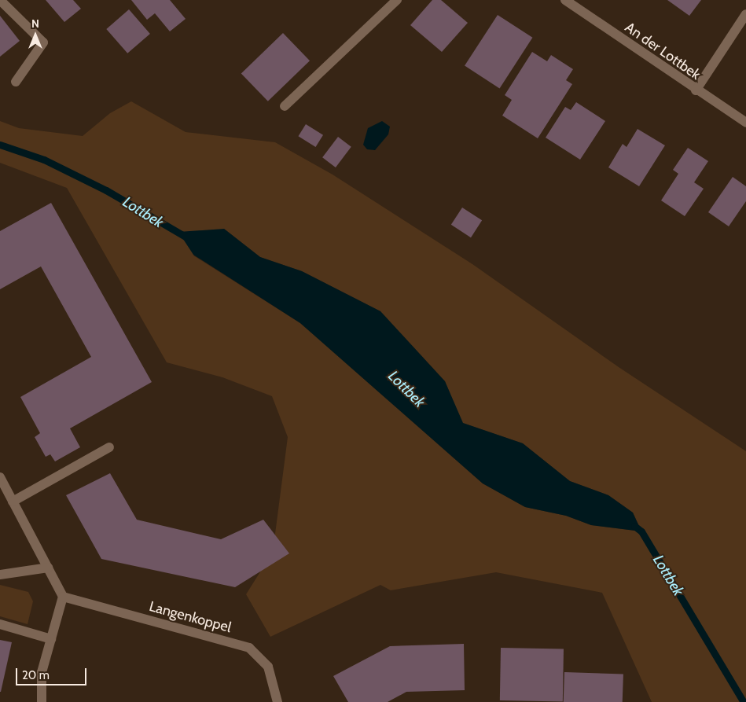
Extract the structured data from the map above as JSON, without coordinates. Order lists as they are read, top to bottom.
{
  "streets": {
    "street": ["An der Lottbek", "Langenkoppel"]
  },
  "water": ["Lottbek"],
  "scale_bar": "20 m",
  "north": "top"
}
